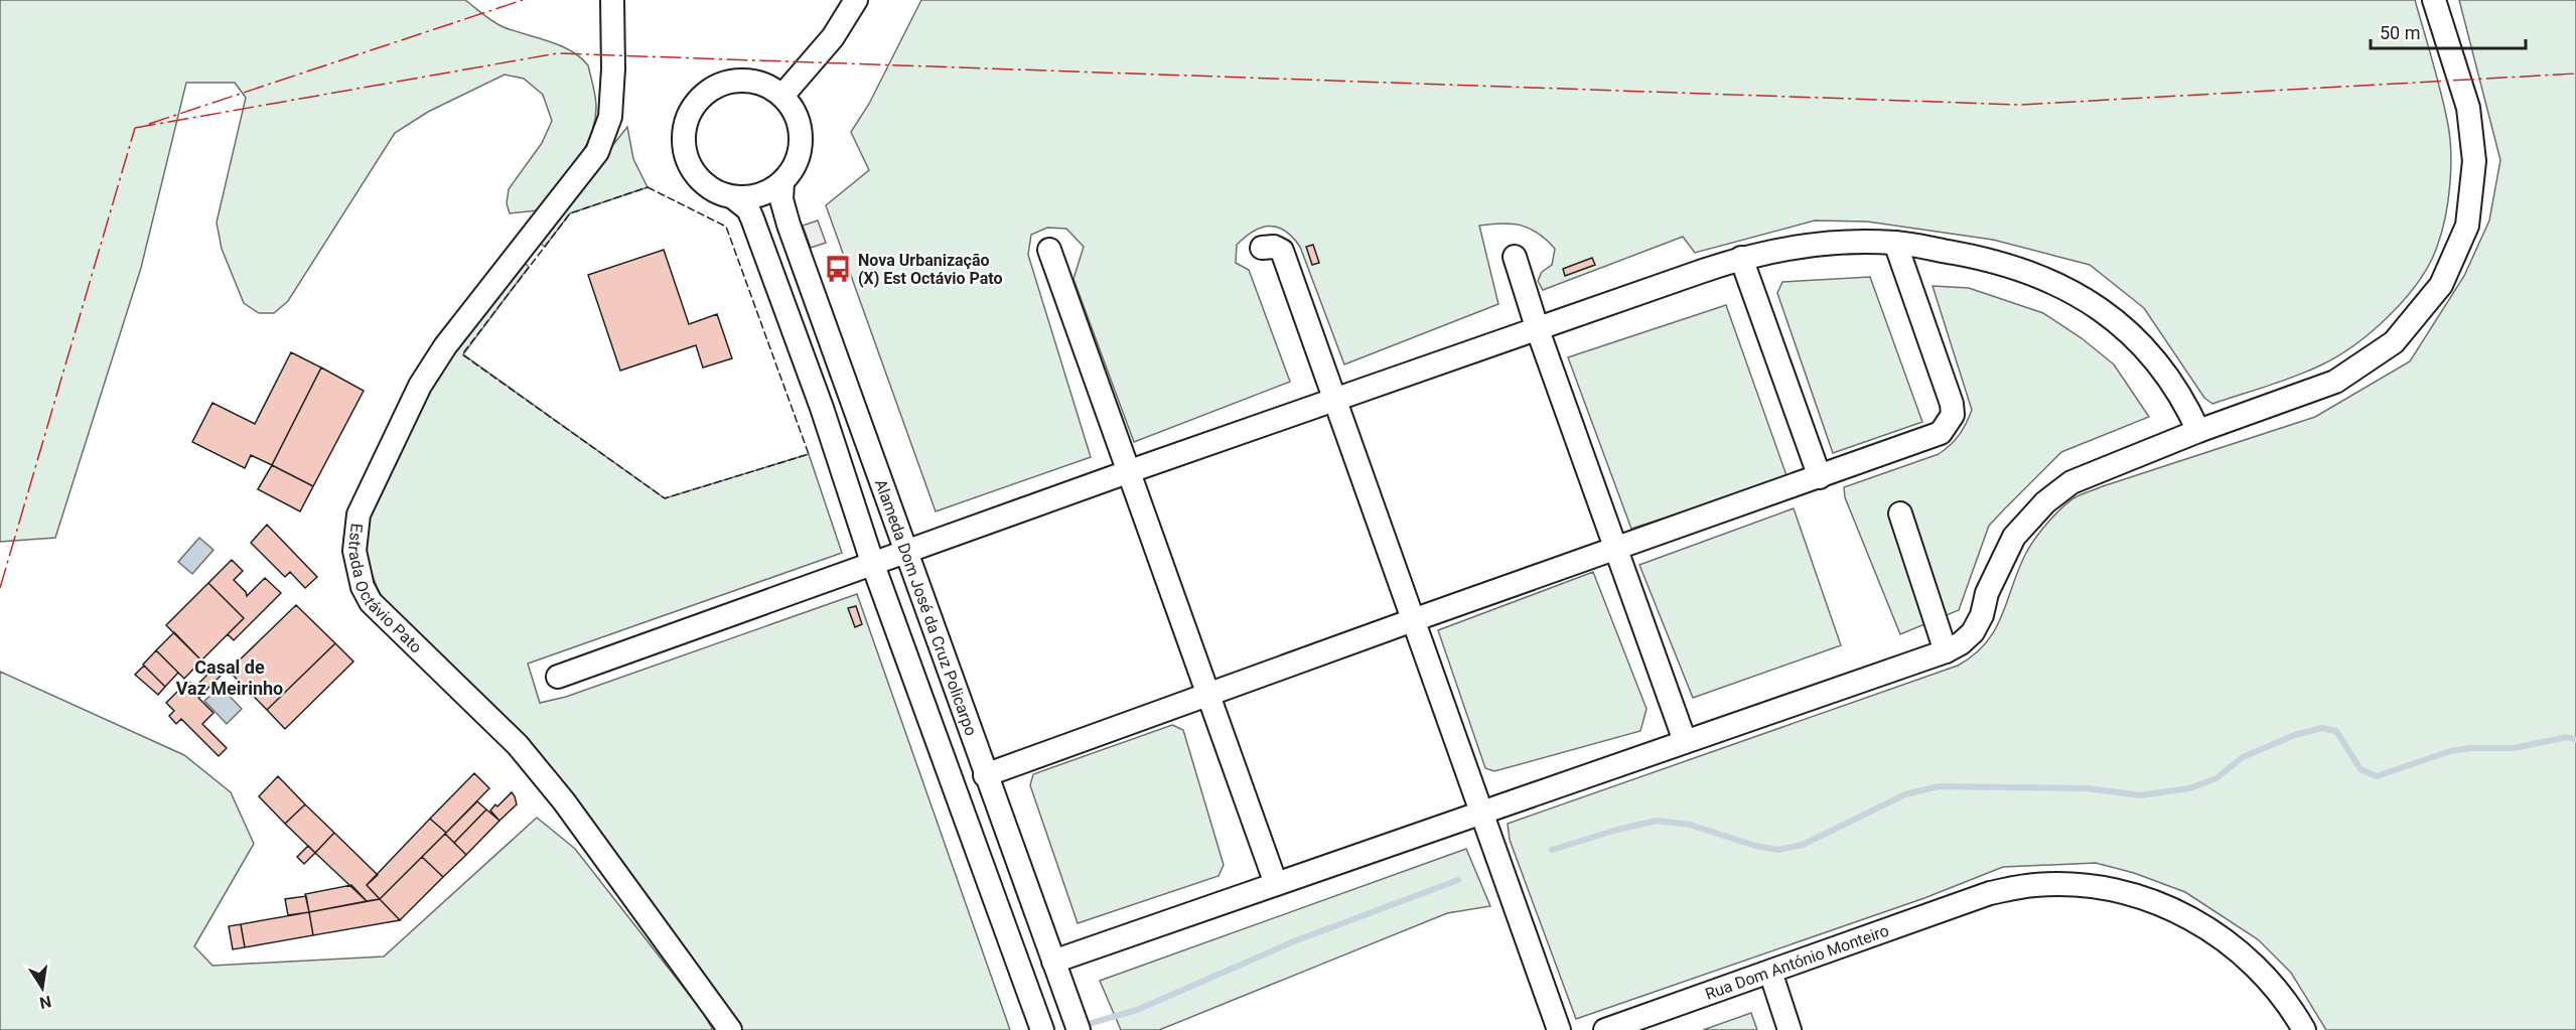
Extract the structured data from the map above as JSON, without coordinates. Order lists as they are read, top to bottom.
{
  "streets": {
    "street": ["Estrada Octávio Pato", "Alameda Dom José da Cruz Policarpo", "Rua Dom António Monteiro"]
  },
  "districts": ["Casal de Vaz Meirinho"],
  "places": {
    "bus stop": ["Nova Urbanização (X) Est Octávio Pato"]
  },
  "scale_bar": "50 m",
  "north": "bottom"
}
